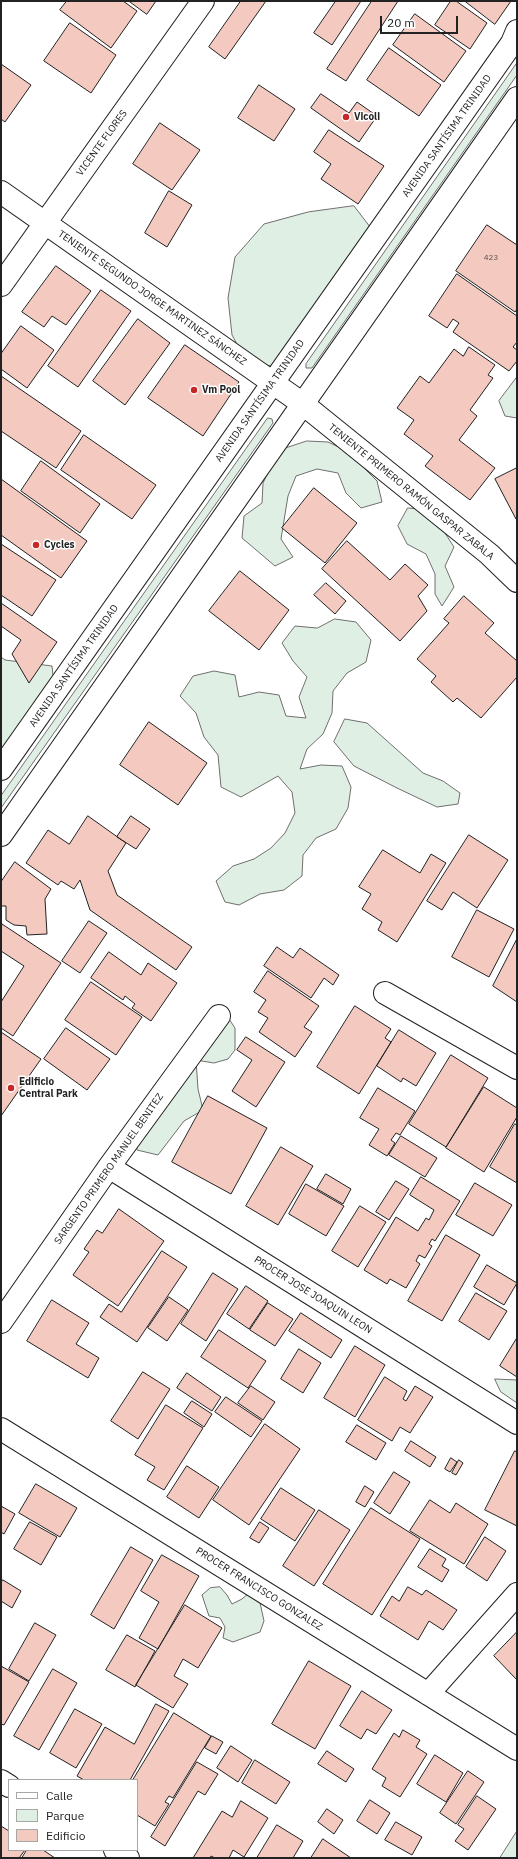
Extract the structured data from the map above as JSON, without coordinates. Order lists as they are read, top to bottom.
{
  "streets": {
    "street": [
      "AVENIDA SANTÍSIMA TRINIDAD",
      "VICENTE FLORES",
      "TENIENTE SEGUNDO JORGE MARTINEZ SÁNCHEZ",
      "TENIENTE PRIMERO RAMÓN GASPAR ZABALA",
      "SARGENTO PRIMERO MANUEL BENITEZ",
      "PROCER JOSE JOAQUIN LEON",
      "PROCER FRANCISCO GONZALEZ"
    ]
  },
  "crossings": [
    ["AVENIDA SANTÍSIMA TRINIDAD", "TENIENTE SEGUNDO JORGE MARTINEZ SÁNCHEZ"],
    ["VICENTE FLORES", "TENIENTE SEGUNDO JORGE MARTINEZ SÁNCHEZ"],
    ["TENIENTE SEGUNDO JORGE MARTINEZ SÁNCHEZ", "TENIENTE PRIMERO RAMÓN GASPAR ZABALA"],
    ["SARGENTO PRIMERO MANUEL BENITEZ", "PROCER JOSE JOAQUIN LEON"]
  ],
  "places": [
    "Vicoli",
    "Vm Pool",
    "Cycles",
    "Edificio Central Park"
  ],
  "house_numbers": ["423"],
  "legend": ["Calle", "Parque", "Edificio"],
  "scale_bar": "20 m"
}
